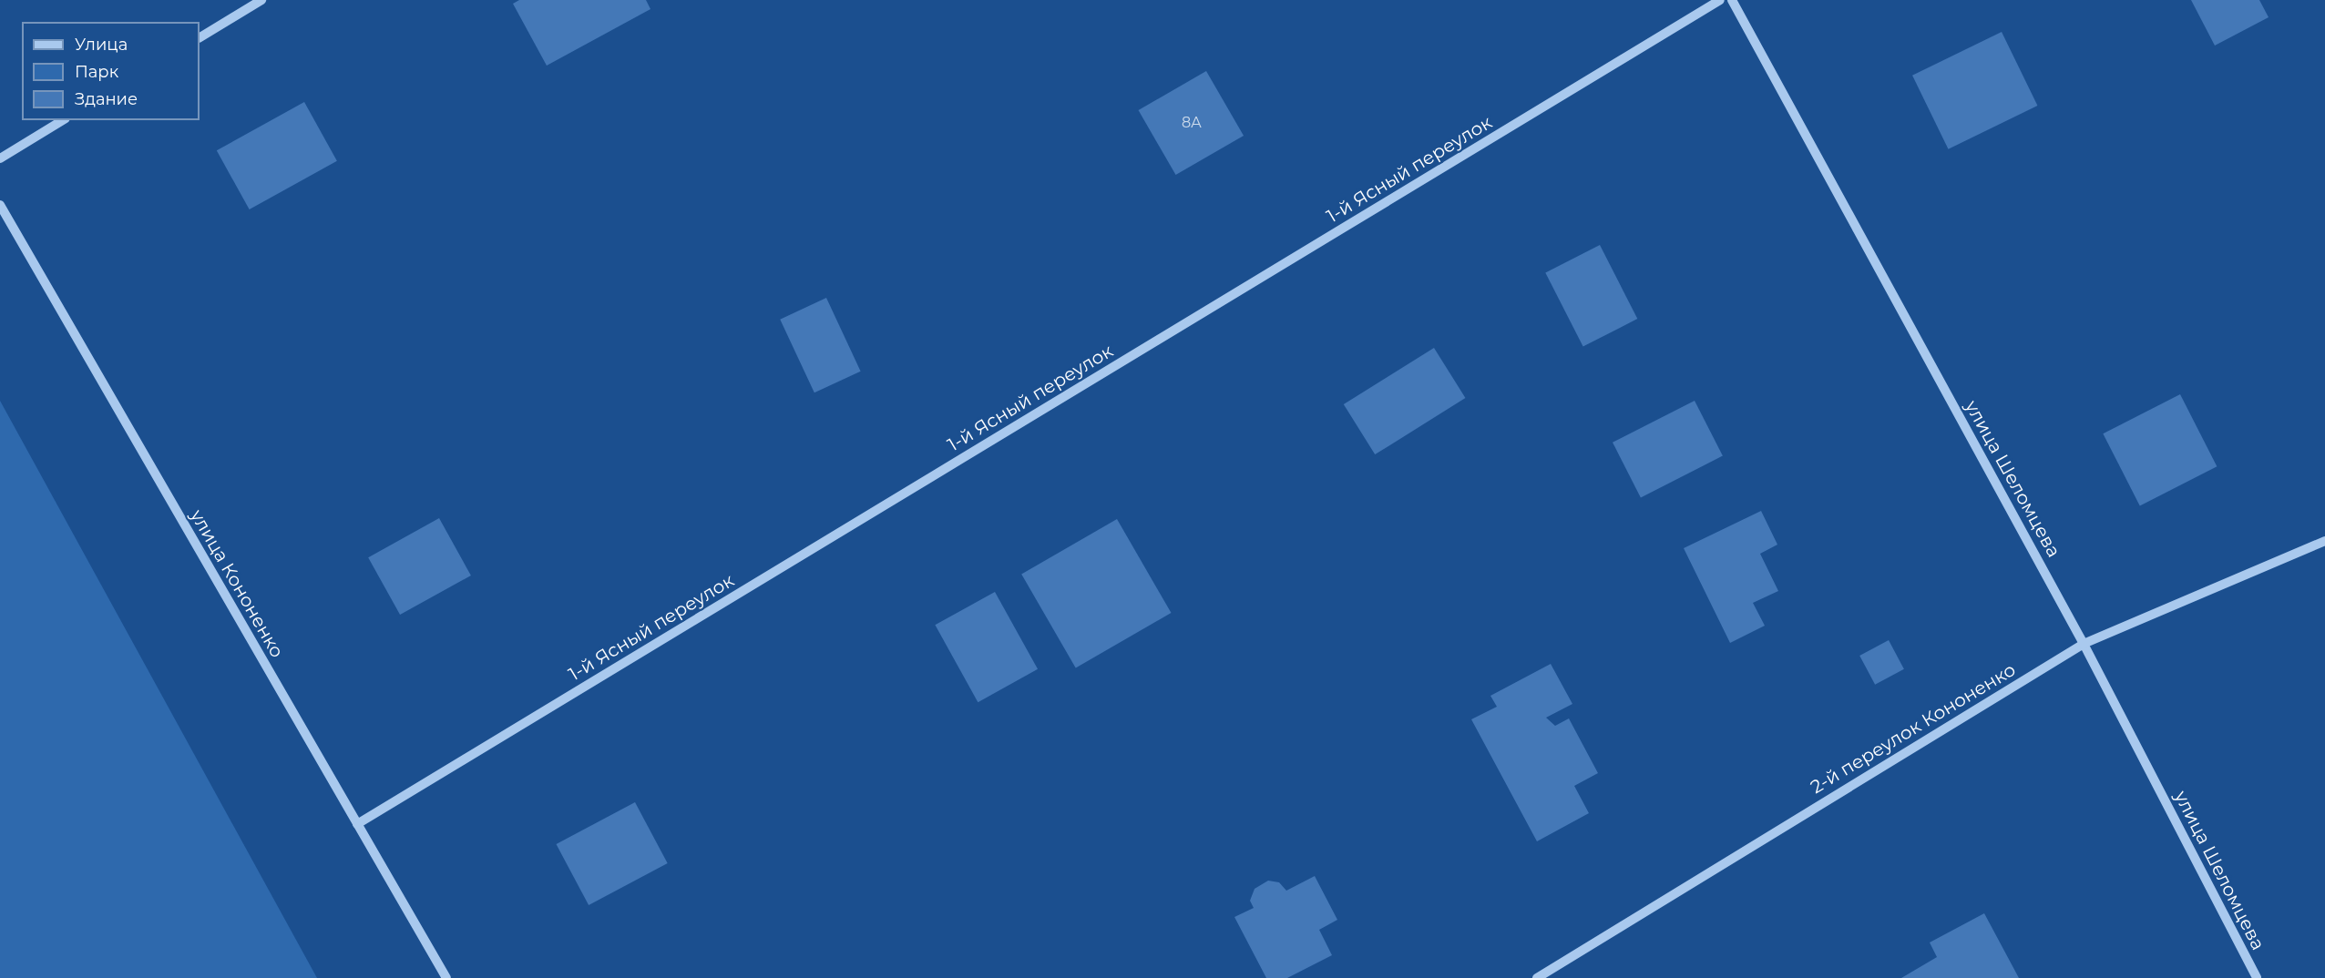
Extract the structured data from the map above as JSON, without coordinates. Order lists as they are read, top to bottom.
{
  "streets": {
    "street": [
      "1-й Ясный переулок",
      "улица Шеломцева",
      "улица Кононенко",
      "2-й переулок Кононенко"
    ]
  },
  "crossings": [
    ["1-й Ясный переулок", "улица Кононенко"],
    ["улица Шеломцева", "2-й переулок Кононенко"]
  ],
  "house_numbers": ["8А"],
  "legend": ["Улица", "Парк", "Здание"]
}
